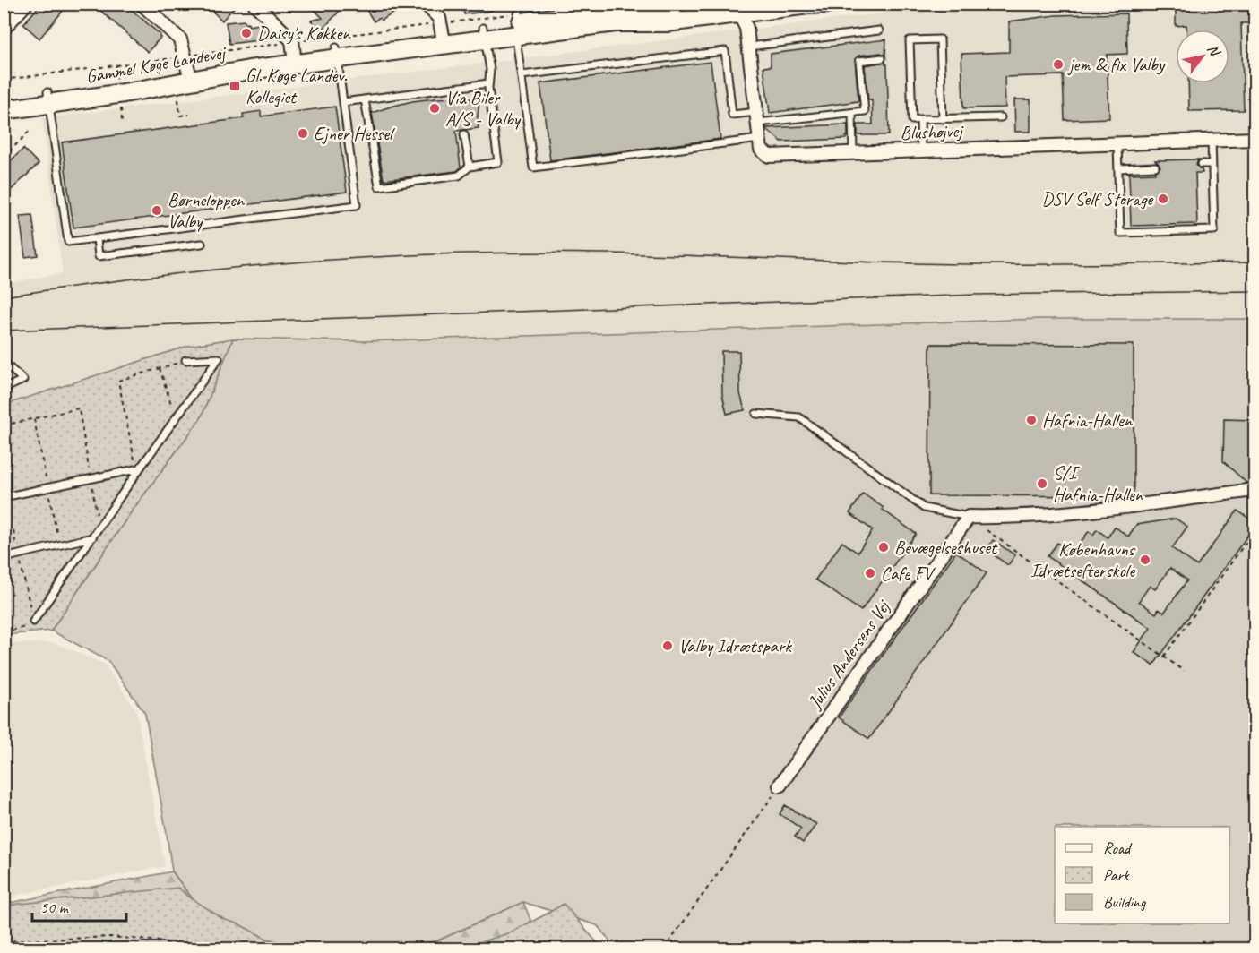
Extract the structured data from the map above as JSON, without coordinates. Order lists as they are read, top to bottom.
{
  "streets": {
    "main road": ["Gammel Køge Landevej"],
    "street": ["Blushøjvej", "Julius Andersens Vej"]
  },
  "places": {
    "other": [
      "Daisy's Køkken",
      "jem & fix Valby",
      "Via Biler A/S - Valby",
      "Ejner Hessel",
      "DSV Self Storage",
      "Børneloppen Valby",
      "Hafnia-Hallen",
      "S/I Hafnia-Hallen",
      "Bevægelseshuset",
      "Københavns Idrætsefterskole",
      "Cafe FV",
      "Valby Idrætspark"
    ],
    "transit": ["Gl. Køge Landev. Kollegiet"]
  },
  "legend": ["Road", "Park", "Building"],
  "scale_bar": "50 m",
  "north": "top right"
}
